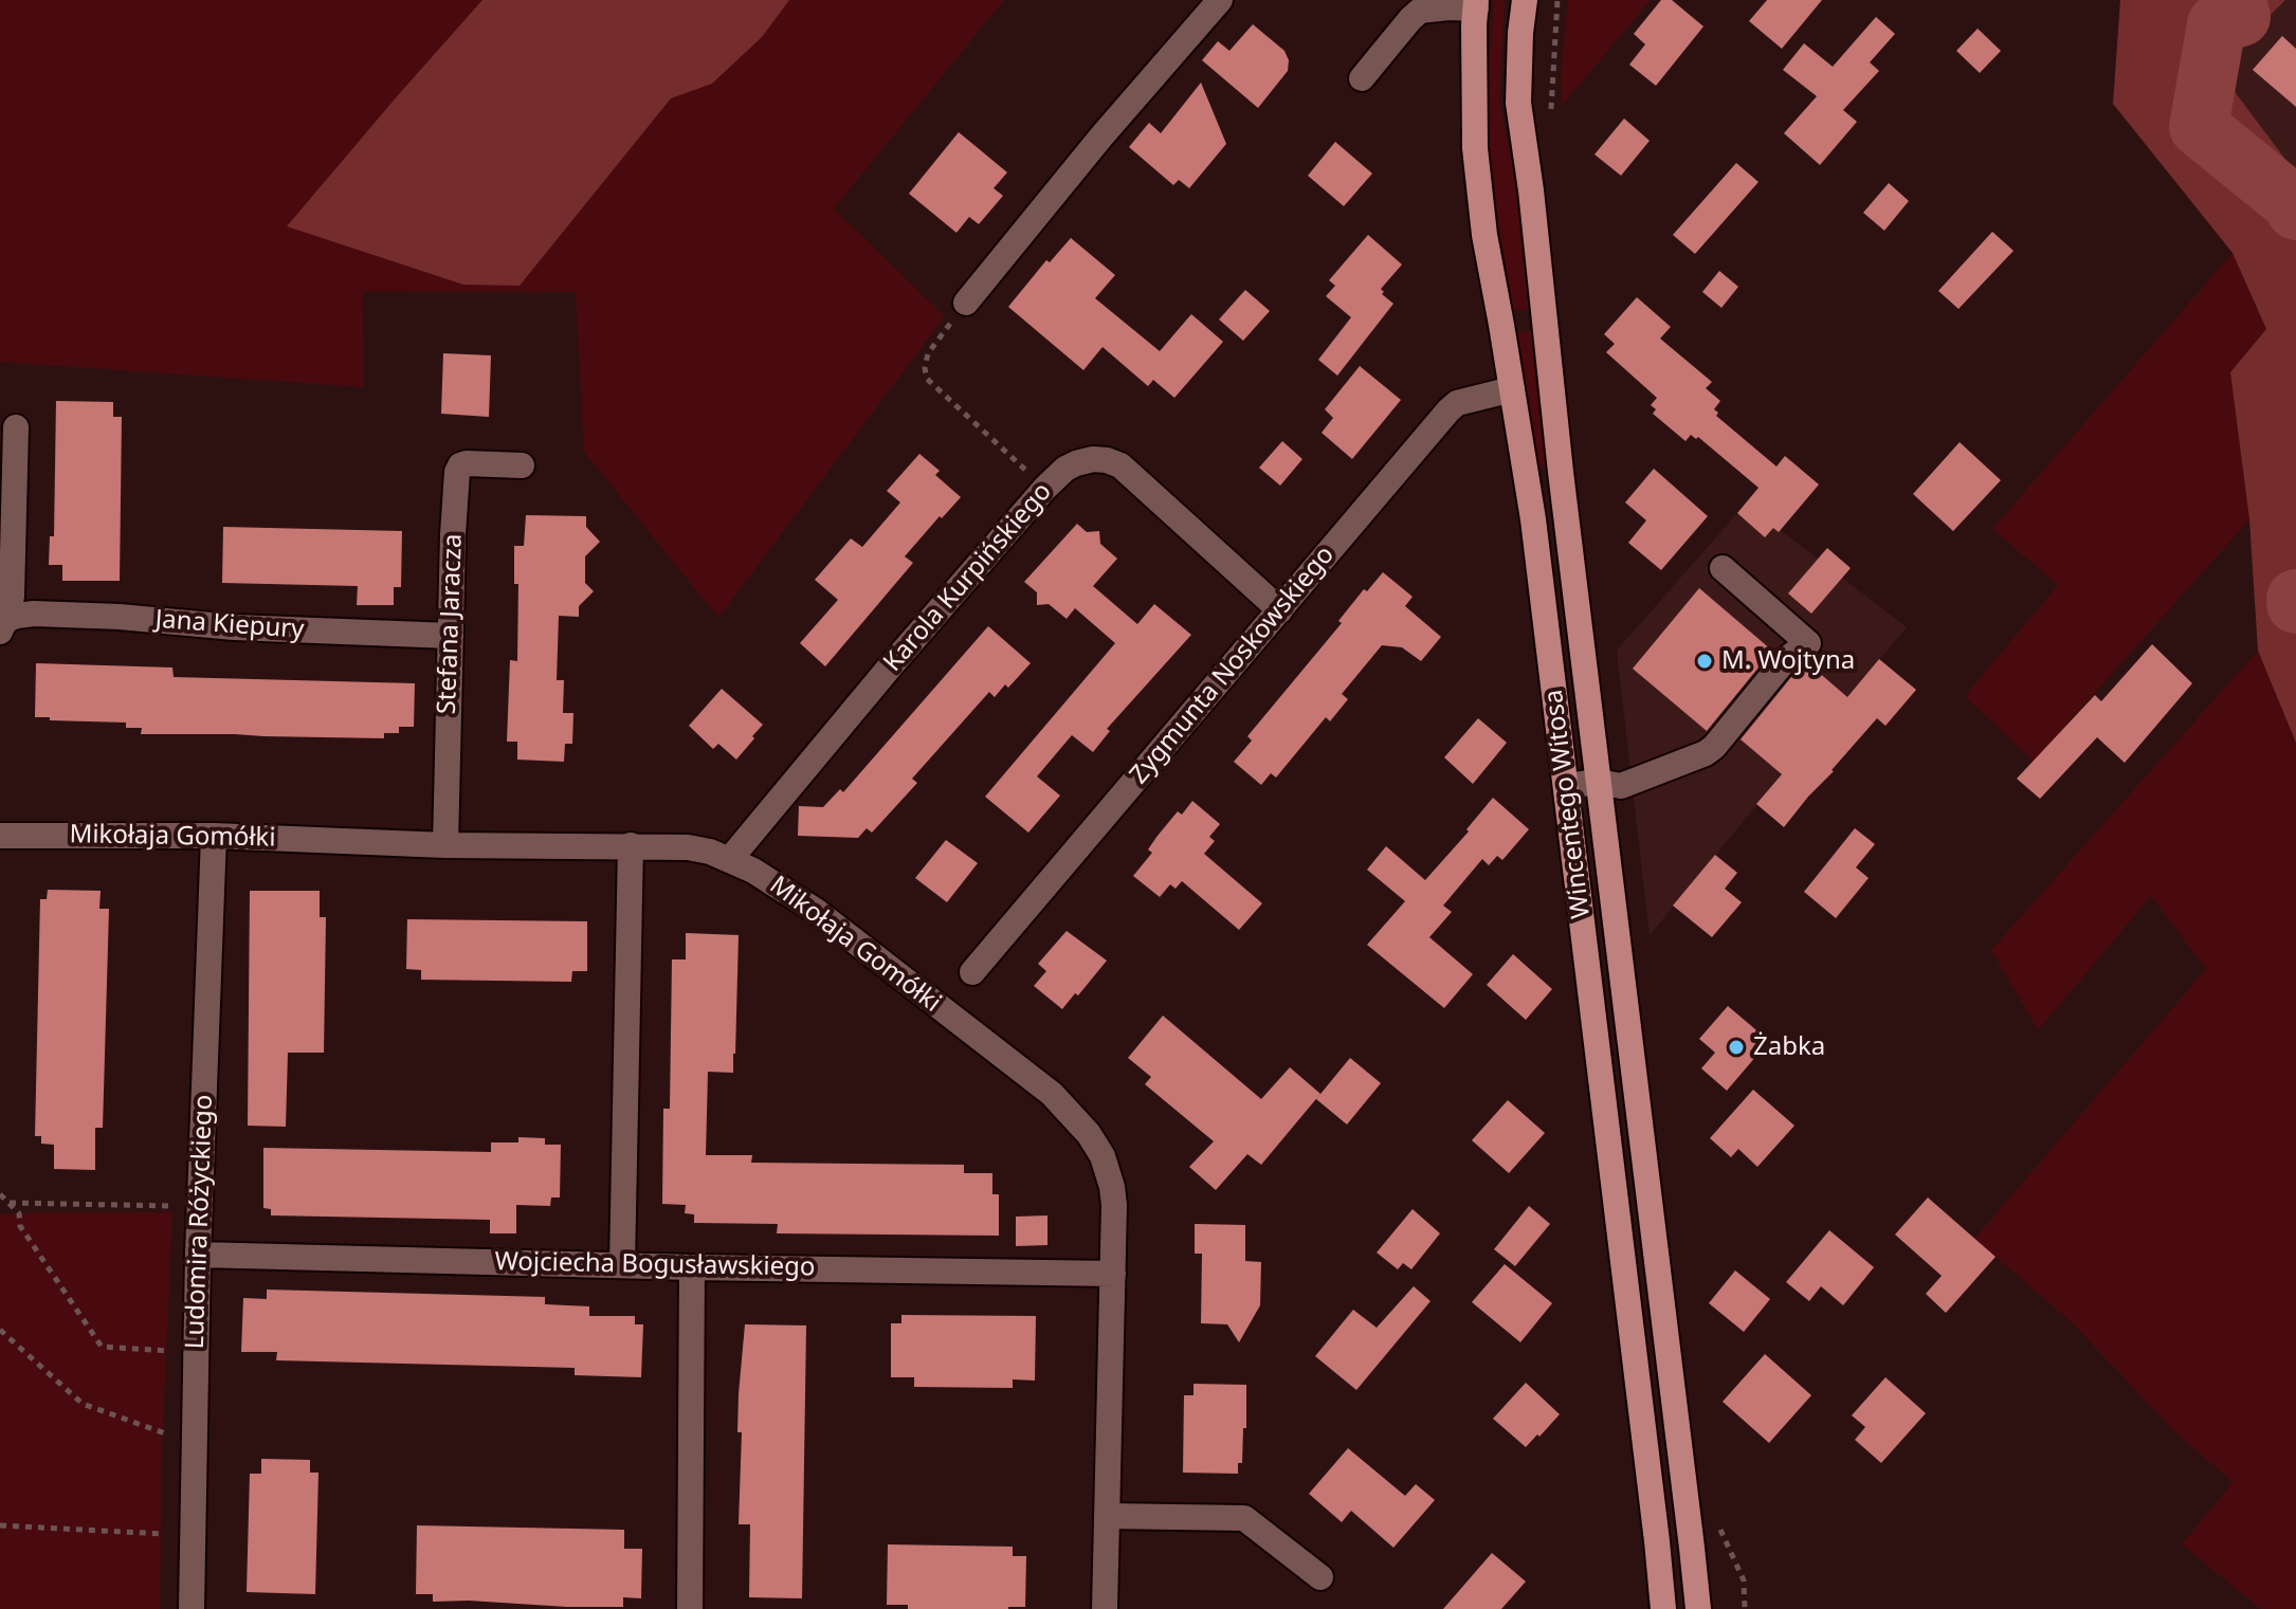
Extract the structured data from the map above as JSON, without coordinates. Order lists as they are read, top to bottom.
{
  "streets": {
    "main road": ["Wincentego Witosa"],
    "street": [
      "Karola Kurpińskiego",
      "Stefana Jaracza",
      "Jana Kiepury",
      "Zygmunta Noskowskiego",
      "Mikołaja Gomółki",
      "Ludomira Różyckiego",
      "Wojciecha Bogusławskiego"
    ]
  },
  "crossings": [
    ["Karola Kurpińskiego", "Zygmunta Noskowskiego"],
    ["Karola Kurpińskiego", "Mikołaja Gomółki"],
    ["Stefana Jaracza", "Jana Kiepury"],
    ["Stefana Jaracza", "Mikołaja Gomółki"],
    ["Zygmunta Noskowskiego", "Wincentego Witosa"],
    ["Mikołaja Gomółki", "Ludomira Różyckiego"],
    ["Mikołaja Gomółki", "Wojciecha Bogusławskiego"],
    ["Ludomira Różyckiego", "Wojciecha Bogusławskiego"]
  ],
  "places": ["M. Wojtyna", "Żabka"]
}
